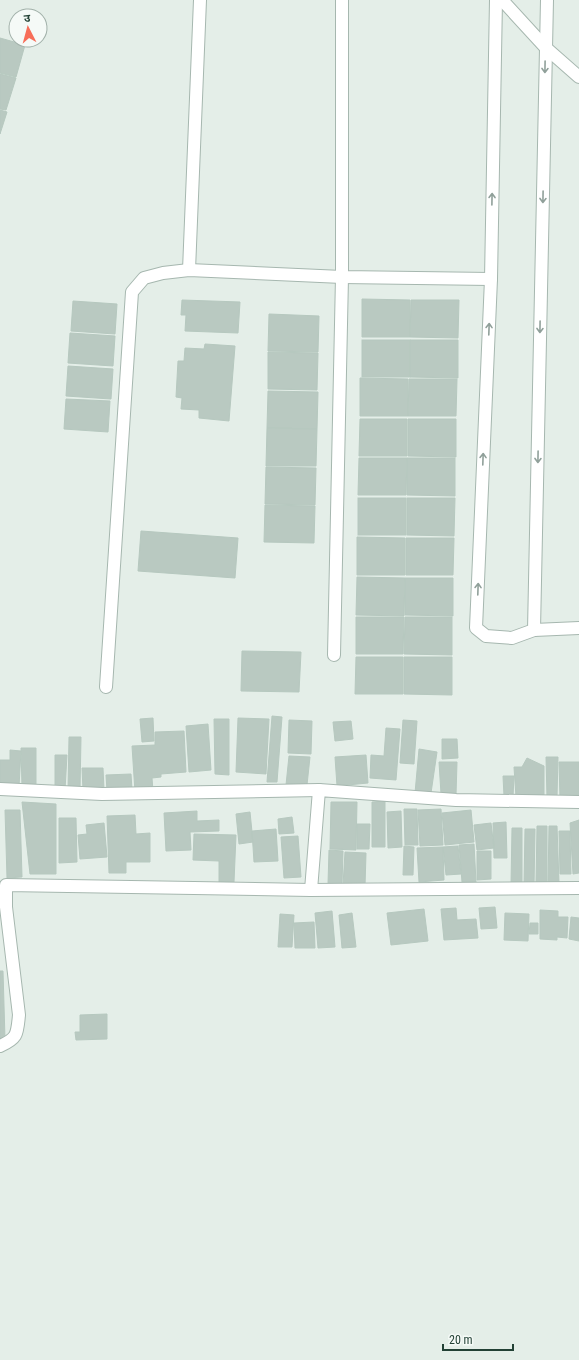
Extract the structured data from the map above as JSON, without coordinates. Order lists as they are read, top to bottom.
{
  "scale_bar": "20 m",
  "north": "top"
}
